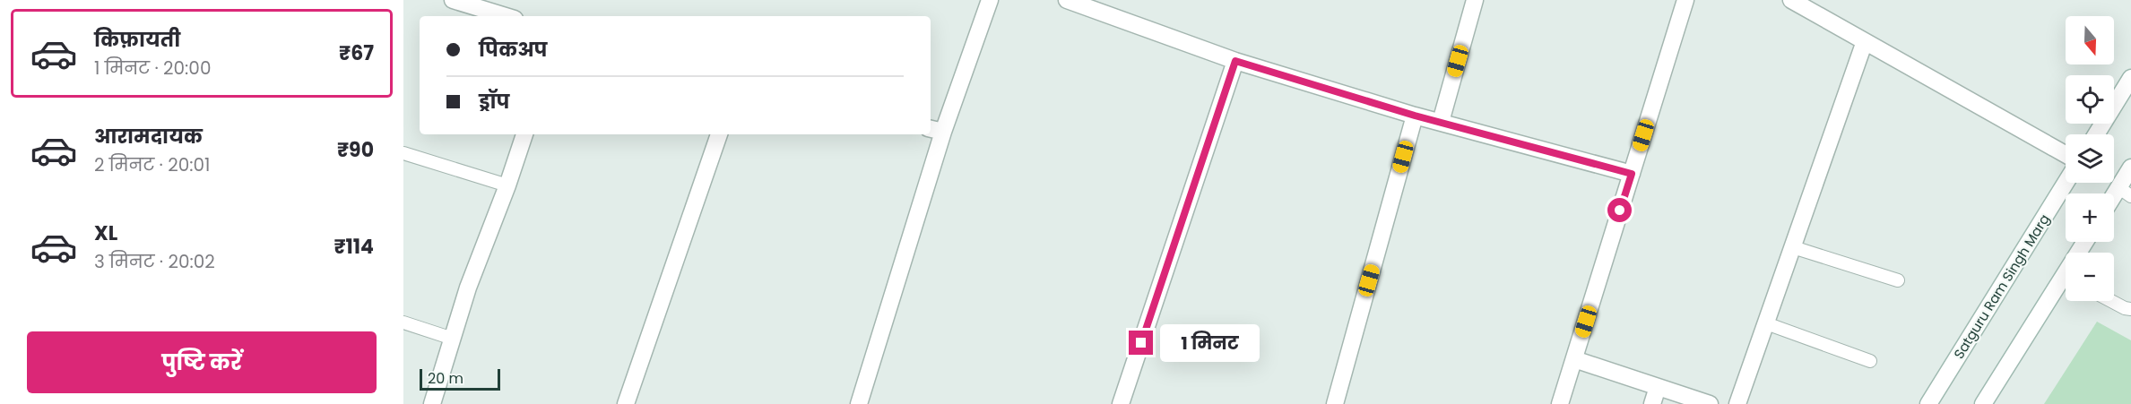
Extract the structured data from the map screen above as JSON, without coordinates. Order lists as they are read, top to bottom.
{
  "streets": {
    "street": ["Satguru Ram Singh Marg"]
  },
  "scale_bar": "20 m",
  "north": "bottom",
  "page": {
    "list": [
      {
        "name": "किफ़ायती",
        "note": "1 मिनट · 20:00",
        "value": "₹67"
      },
      {
        "name": "आरामदायक",
        "note": "2 मिनट · 20:01",
        "value": "₹90"
      },
      {
        "name": "XL",
        "note": "3 मिनट · 20:02",
        "value": "₹114"
      }
    ],
    "map_buttons": ["+", "−"],
    "banner": ["पिकअप", "ड्रॉप"],
    "buttons": "पुष्टि करें",
    "bubble": "1 मिनट",
    "scale": "20 m"
  }
}
